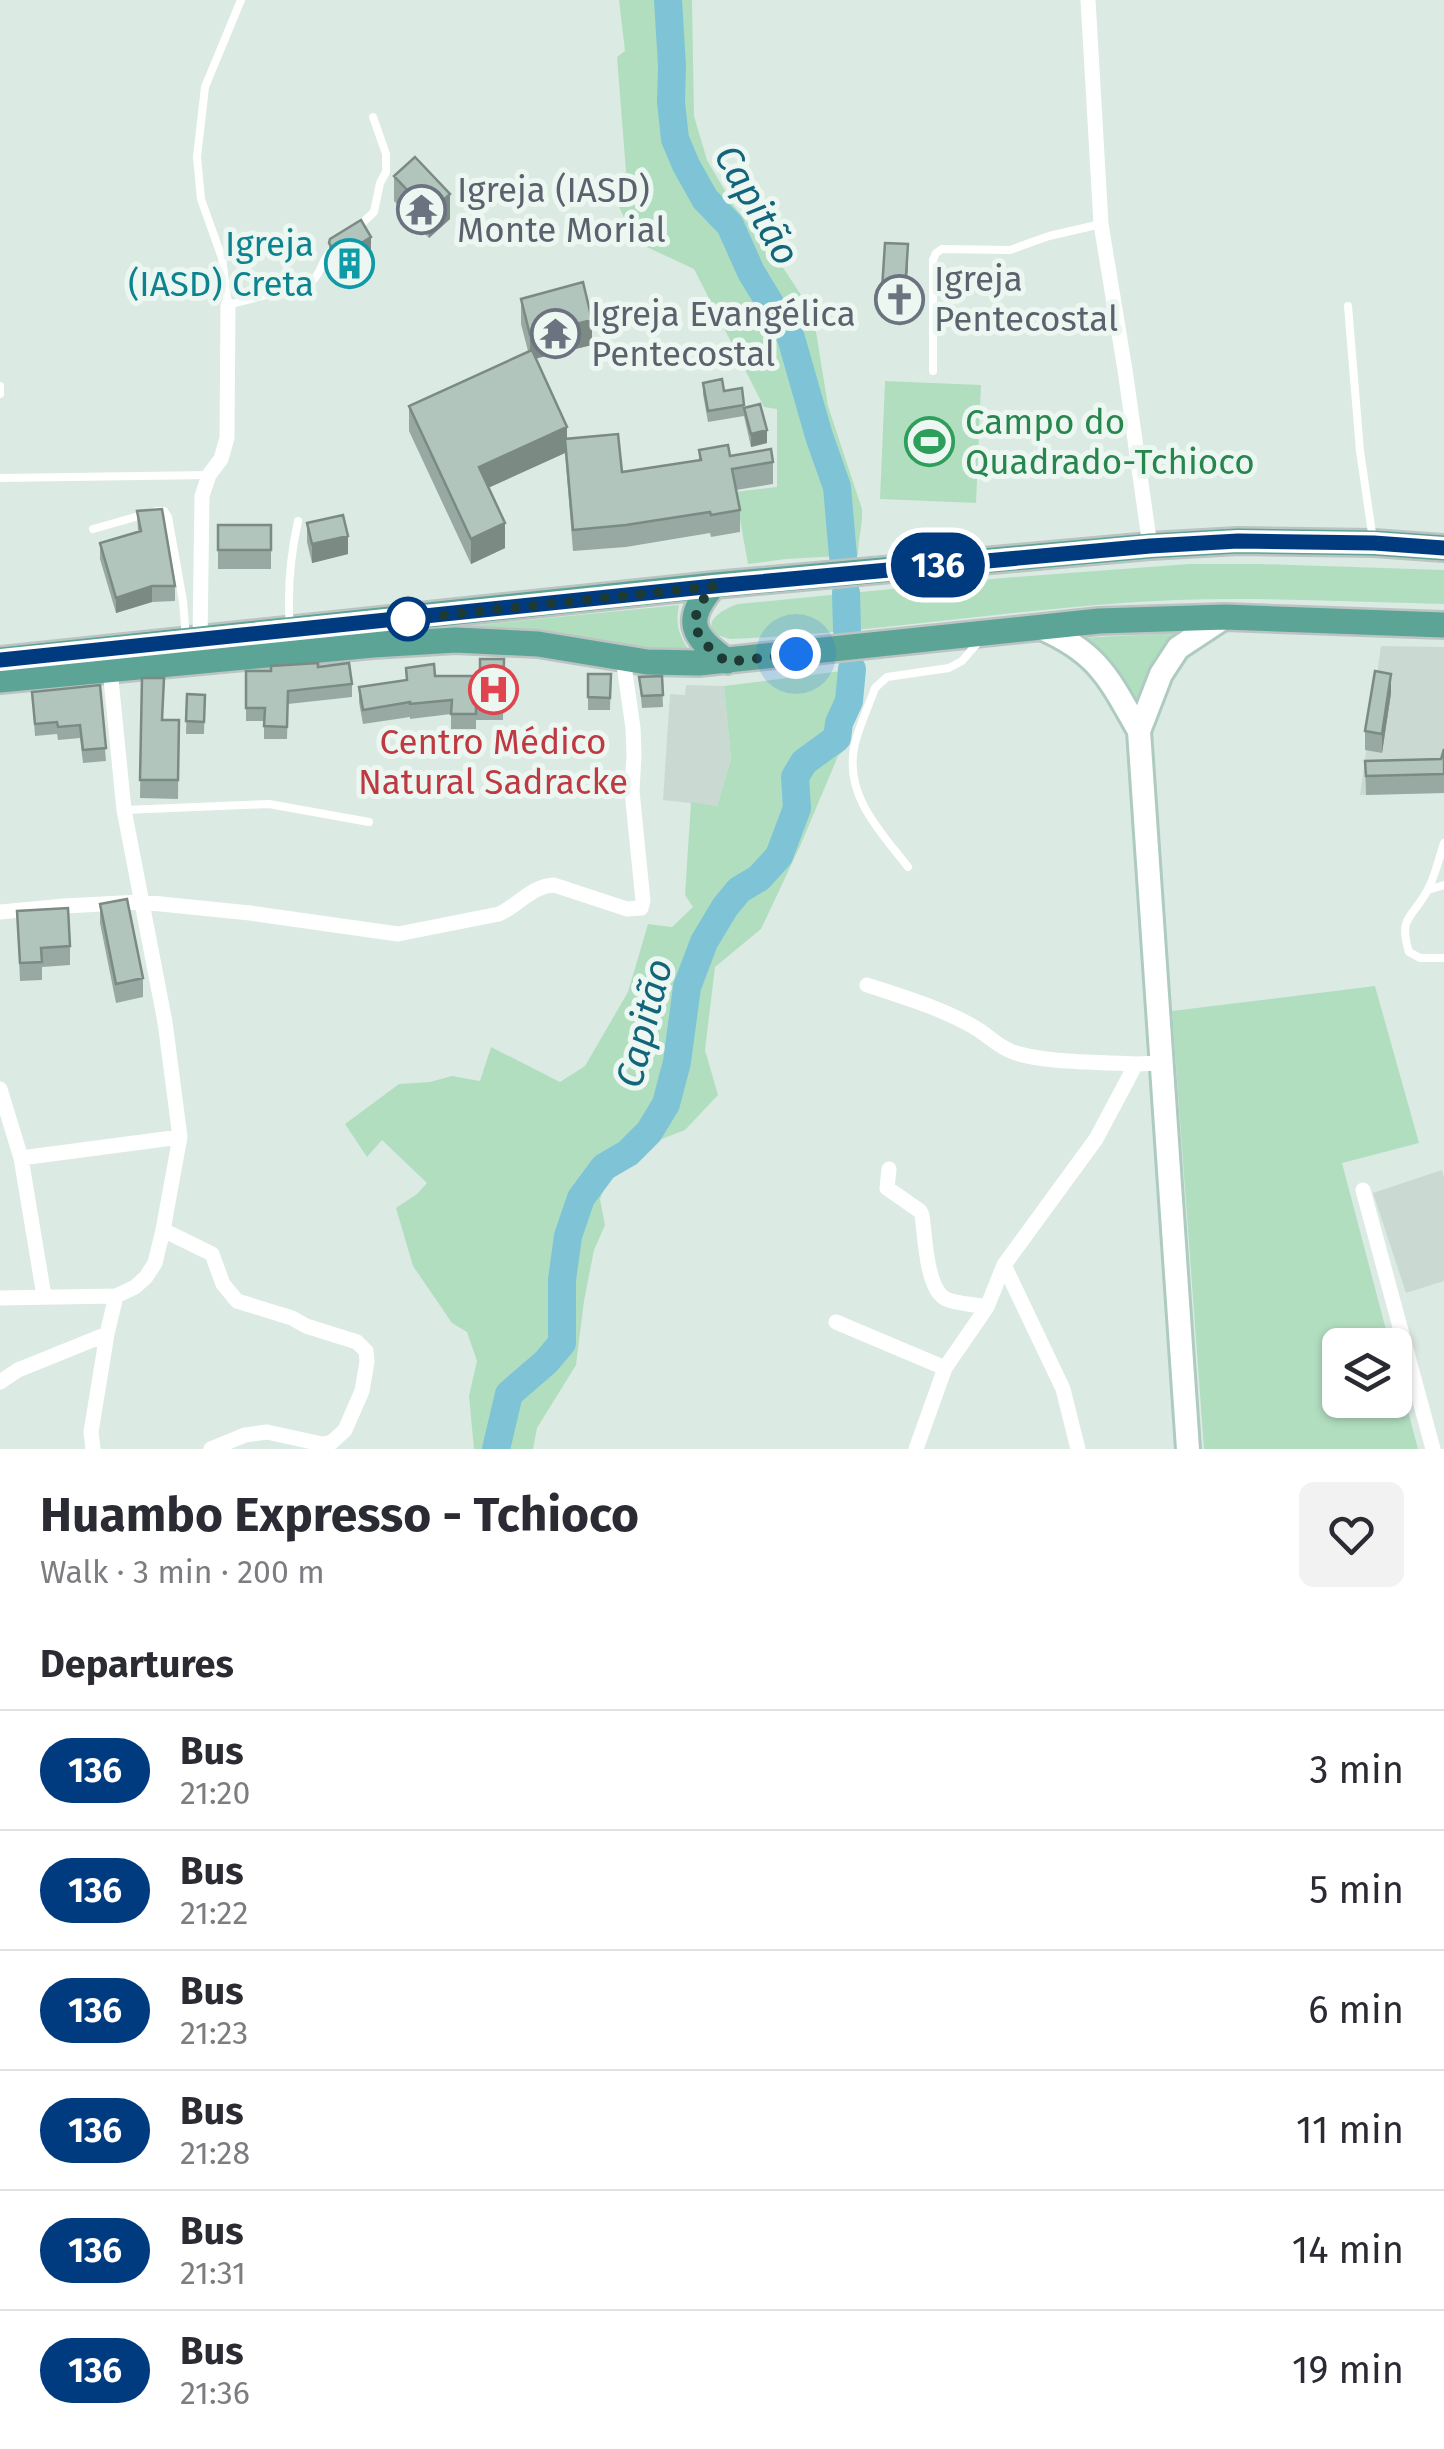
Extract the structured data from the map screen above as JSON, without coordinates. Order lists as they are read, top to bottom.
{
  "water": ["Capitão"],
  "places": {
    "temple": ["Igreja (IASD) Monte Morial", "Igreja Evangélica Pentecostal"],
    "building": ["Igreja (IASD) Creta"],
    "church": ["Igreja Pentecostal"],
    "sports": ["Campo do Quadrado-Tchioco"],
    "hospital": ["Centro Médico Natural Sadracke"]
  },
  "lines": ["bus line 136"],
  "page": {
    "on_map": "136",
    "heading": [
      ["Huambo Expresso - Tchioco", "Walk · 3 min · 200 m"],
      "Departures"
    ],
    "list": [
      {
        "mark": "136",
        "name": "Bus",
        "note": "21:20",
        "value": "3 min"
      },
      {
        "mark": "136",
        "name": "Bus",
        "note": "21:22",
        "value": "5 min"
      },
      {
        "mark": "136",
        "name": "Bus",
        "note": "21:23",
        "value": "6 min"
      },
      {
        "mark": "136",
        "name": "Bus",
        "note": "21:28",
        "value": "11 min"
      },
      {
        "mark": "136",
        "name": "Bus",
        "note": "21:31",
        "value": "14 min"
      },
      {
        "mark": "136",
        "name": "Bus",
        "note": "21:36",
        "value": "19 min"
      }
    ]
  }
}
